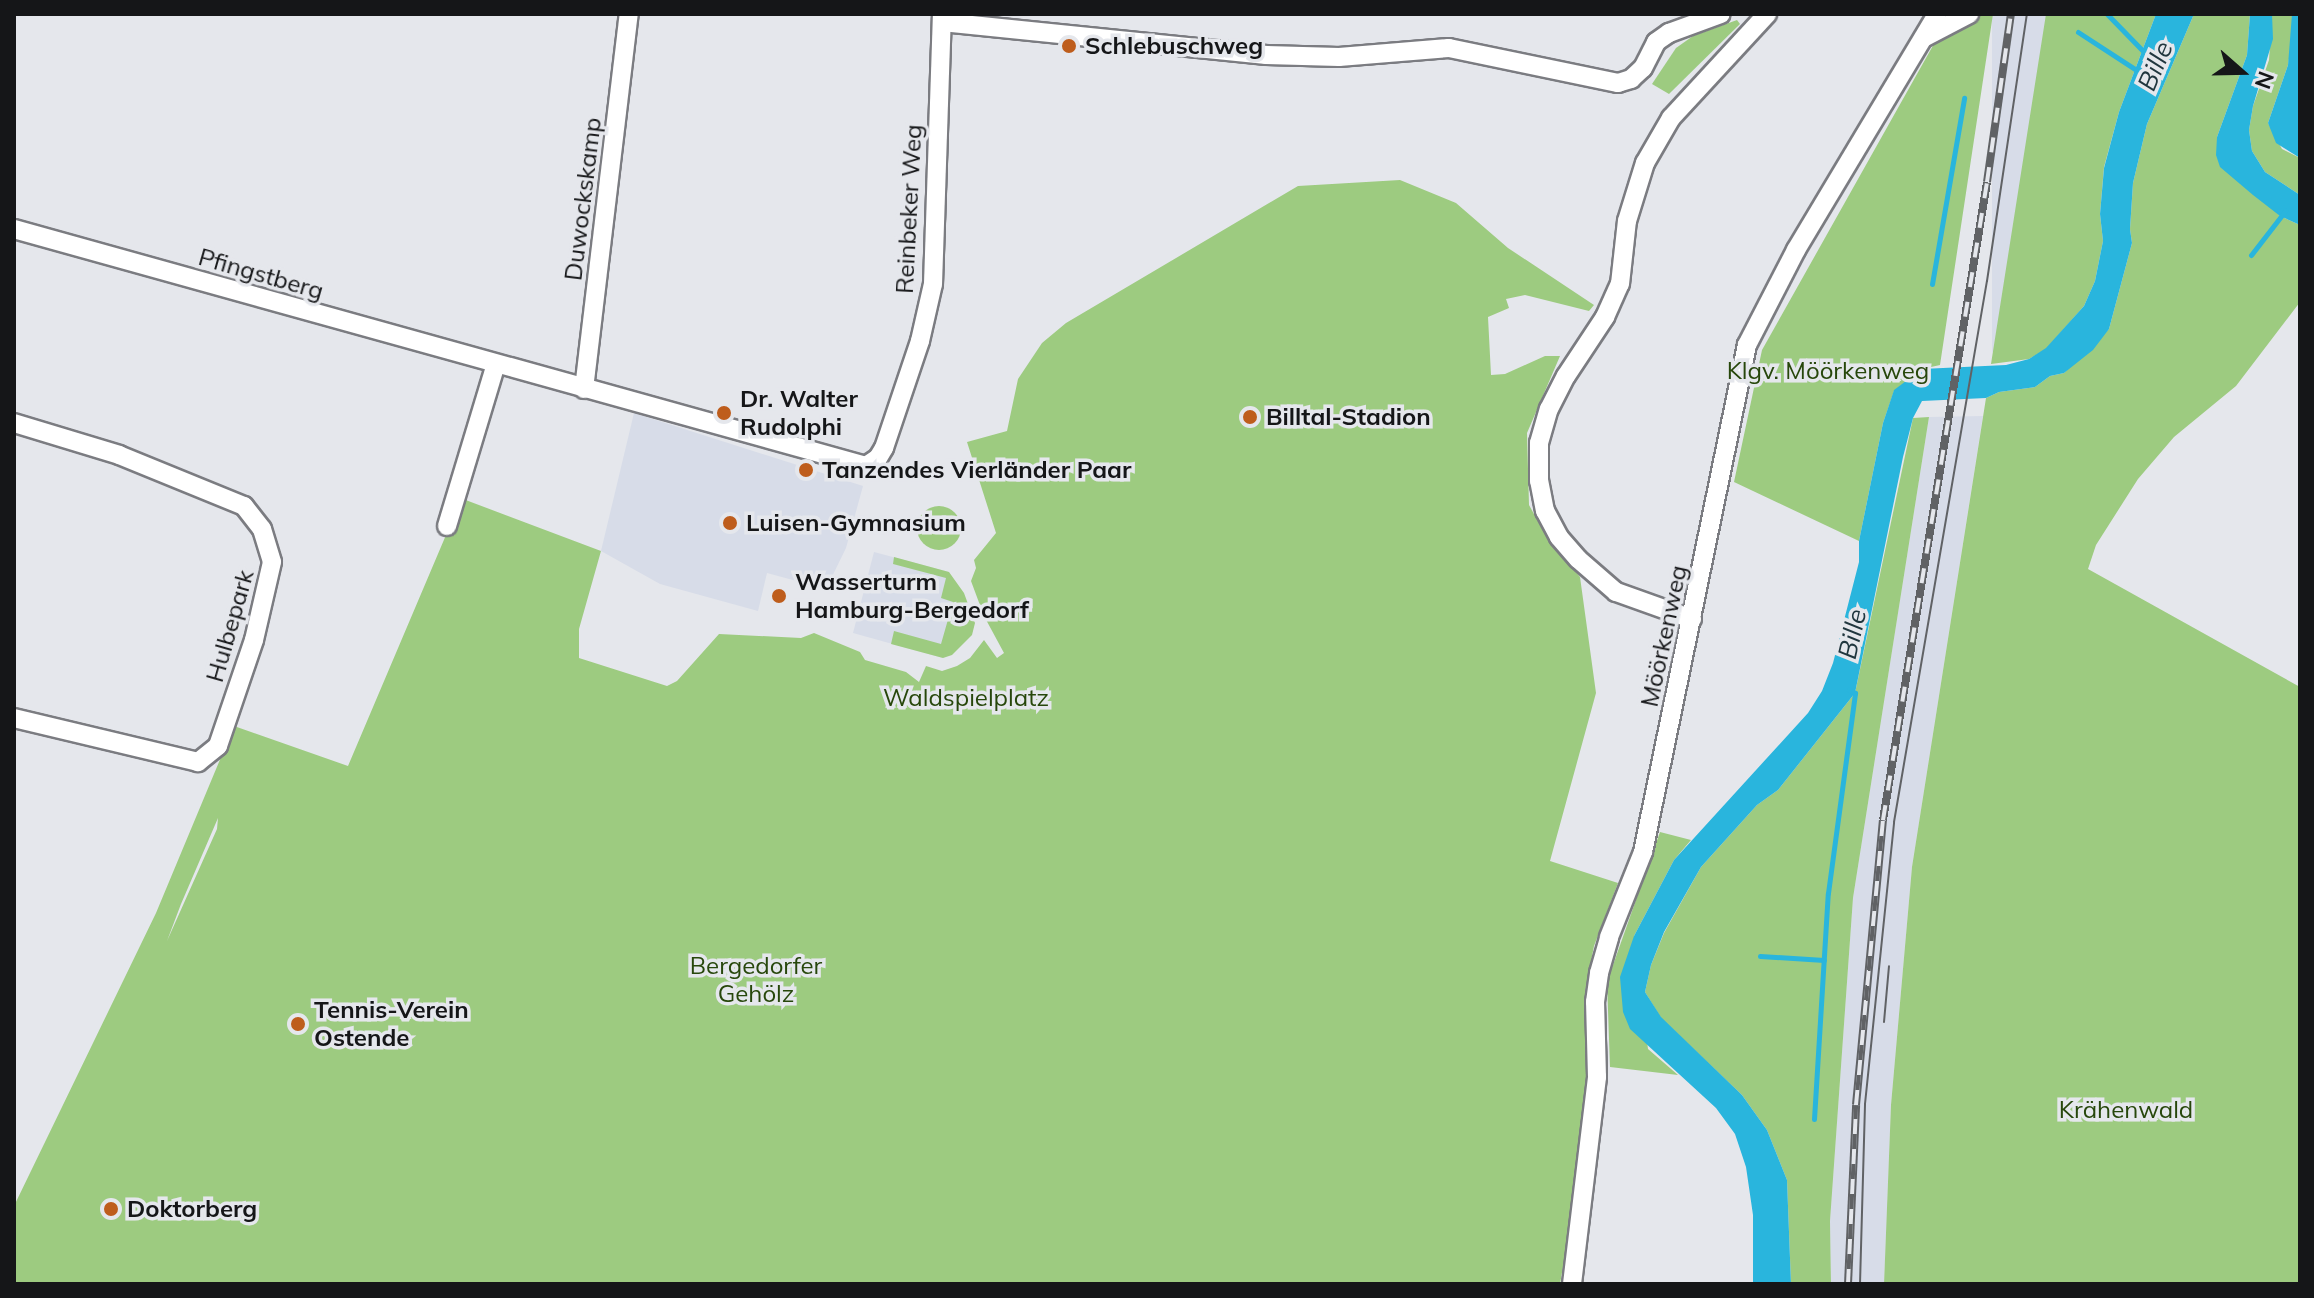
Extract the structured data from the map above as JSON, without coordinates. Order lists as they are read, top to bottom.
{
  "streets": {
    "street": [
      "Duwockskamp",
      "Reinbeker Weg",
      "Pfingstberg",
      "Hulbepark",
      "Möörkenweg"
    ]
  },
  "crossings": [
    ["Duwockskamp", "Pfingstberg"],
    ["Reinbeker Weg", "Pfingstberg"]
  ],
  "water": ["Bille"],
  "parks": [
    "Klgv. Möörkenweg",
    "Waldspielplatz",
    "Bergedorfer Gehölz",
    "Krähenwald"
  ],
  "places": [
    "Schlebuschweg",
    "Dr. Walter Rudolphi",
    "Billtal-Stadion",
    "Tanzendes Vierländer Paar",
    "Luisen-Gymnasium",
    "Wasserturm Hamburg-Bergedorf",
    "Tennis-Verein Ostende",
    "Doktorberg"
  ],
  "north": "right"
}
